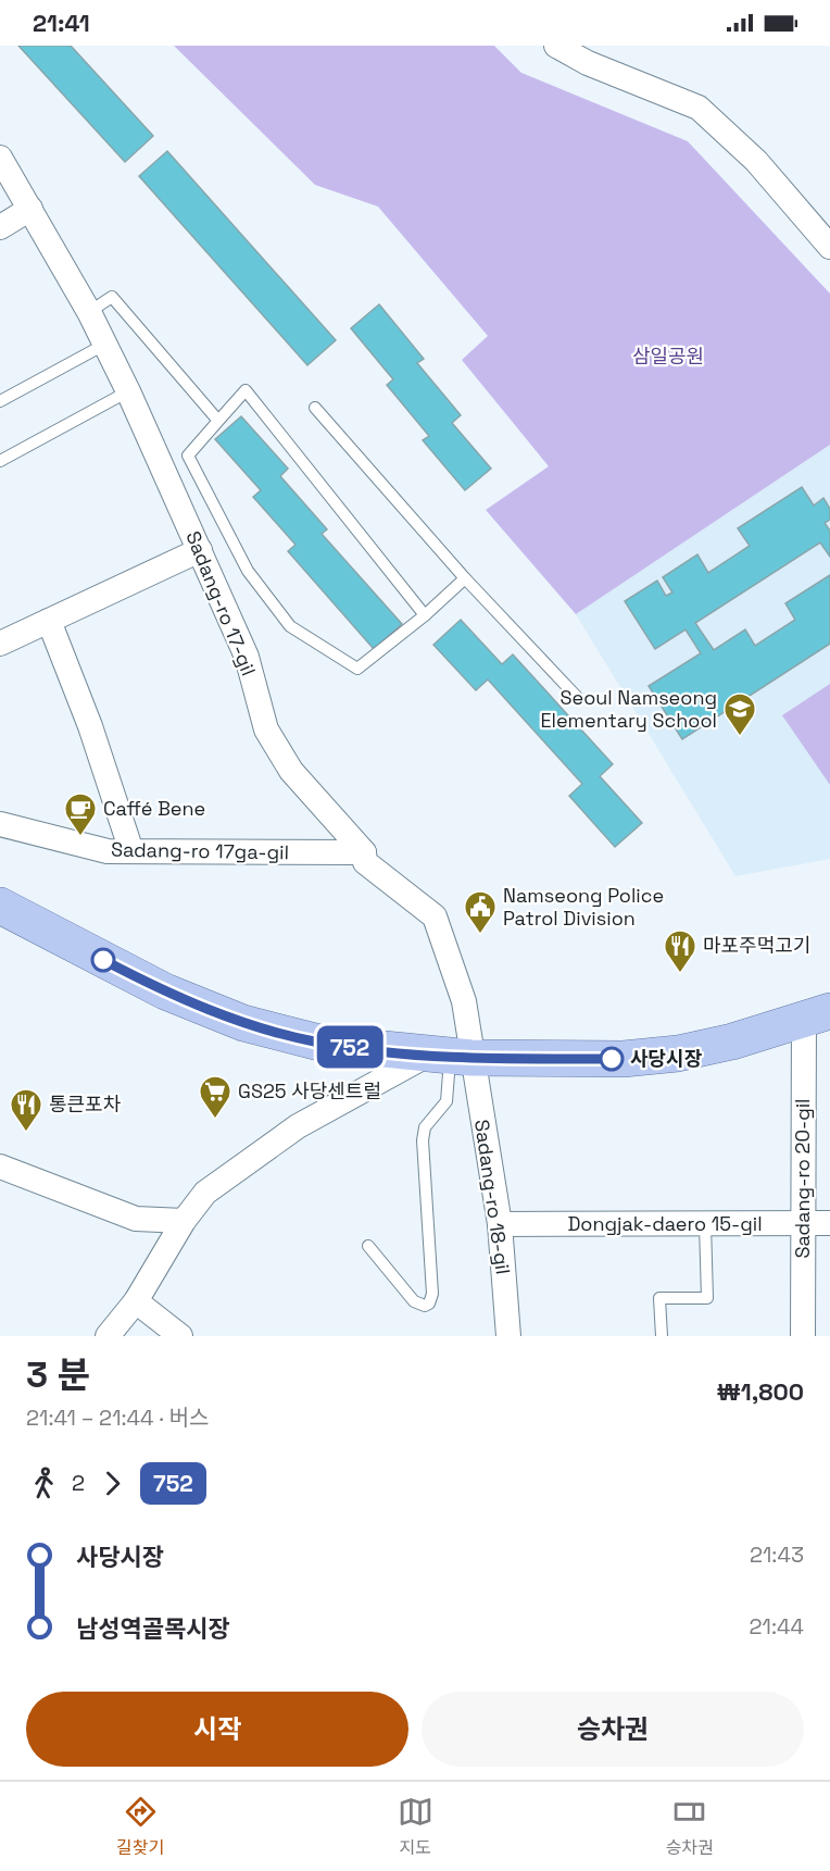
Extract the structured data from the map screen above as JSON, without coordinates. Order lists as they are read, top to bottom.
{
  "streets": {
    "street": [
      "Sadang-ro 17-gil",
      "Sadang-ro 17ga-gil",
      "Sadang-ro 20-gil",
      "Sadang-ro 18-gil",
      "Dongjak-daero 15-gil"
    ]
  },
  "crossings": [
    ["Sadang-ro 17-gil", "Sadang-ro 17ga-gil"],
    ["Sadang-ro 17-gil", "Sadang-ro 18-gil"],
    ["Sadang-ro 20-gil", "Dongjak-daero 15-gil"],
    ["Sadang-ro 18-gil", "Dongjak-daero 15-gil"]
  ],
  "parks": ["삼일공원"],
  "places": {
    "school or university": ["Seoul Namseong Elementary School"],
    "cafe": ["Caffé Bene"],
    "public building": ["Namseong Police Patrol Division"],
    "restaurant": ["마포주먹고기", "통큰포차"],
    "other": ["사당시장"],
    "supermarket": ["GS25 사당센트럴"]
  },
  "lines": ["bus line 752"],
  "page": {
    "status": "21:41",
    "on_map": "752",
    "heading": ["3 분", "21:41 – 21:44 · 버스", "₩1,800"],
    "legs": ["2", "752"],
    "list": [
      {
        "name": "사당시장",
        "value": "21:43"
      },
      {
        "name": "남성역골목시장",
        "value": "21:44"
      }
    ],
    "buttons": ["시작", "승차권"],
    "tabs": ["길찾기", "지도", "승차권"]
  }
}
